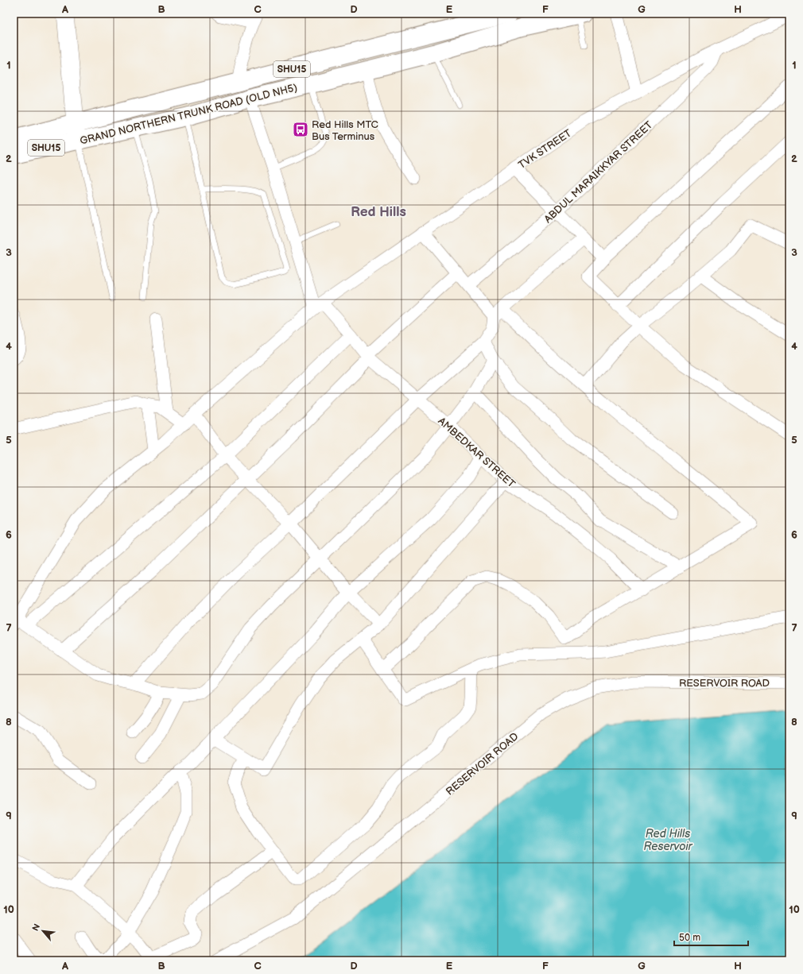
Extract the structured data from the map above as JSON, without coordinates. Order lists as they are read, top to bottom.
{
  "streets": {
    "main road": ["SHU15", "GRAND NORTHERN TRUNK ROAD (OLD NH5)"],
    "street": [
      "TVK STREET",
      "ABDUL MARAIKKYAR STREET",
      "AMBEDKAR STREET",
      "RESERVOIR ROAD"
    ]
  },
  "crossings": [
    ["TVK STREET", "ABDUL MARAIKKYAR STREET"],
    ["TVK STREET", "AMBEDKAR STREET"]
  ],
  "districts": ["Red Hills"],
  "water": ["Red Hills Reservoir"],
  "places": {
    "bus stop": ["Red Hills MTC Bus Terminus"]
  },
  "scale_bar": "50 m",
  "north": "top left",
  "grid": {
    "columns": [
      "A",
      "B",
      "C",
      "D",
      "E",
      "F",
      "G",
      "H"
    ],
    "rows": [
      "1",
      "2",
      "3",
      "4",
      "5",
      "6",
      "7",
      "8",
      "9",
      "10"
    ]
  }
}
